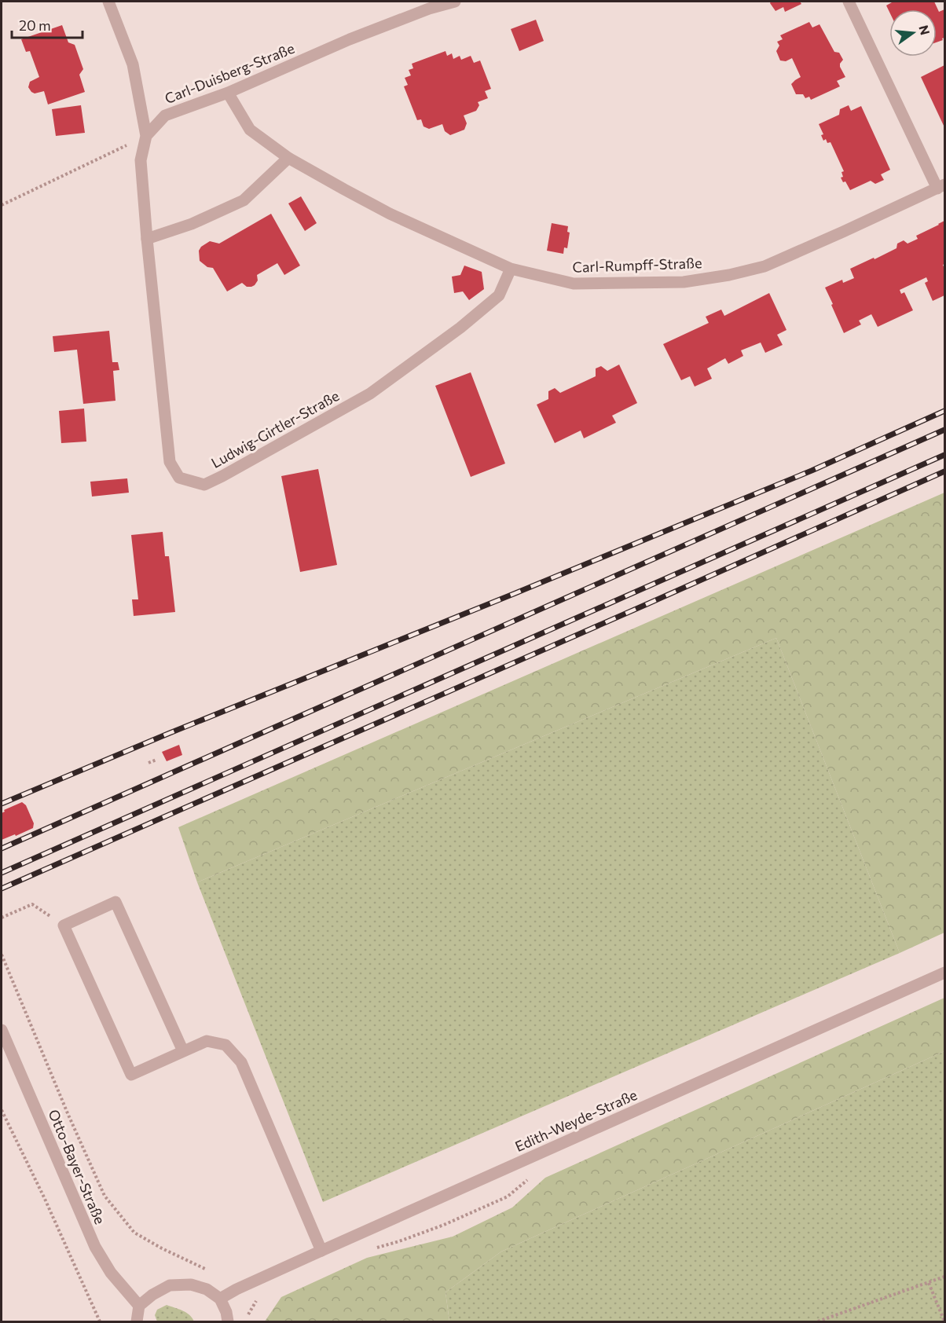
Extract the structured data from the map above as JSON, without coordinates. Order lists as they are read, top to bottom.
{
  "streets": {
    "street": [
      "Carl-Duisberg-Straße",
      "Carl-Rumpff-Straße",
      "Ludwig-Girtler-Straße",
      "Edith-Weyde-Straße",
      "Otto-Bayer-Straße"
    ]
  },
  "crossings": [
    ["Carl-Duisberg-Straße", "Carl-Rumpff-Straße"],
    ["Carl-Duisberg-Straße", "Ludwig-Girtler-Straße"],
    ["Carl-Rumpff-Straße", "Ludwig-Girtler-Straße"]
  ],
  "scale_bar": "20 m",
  "north": "right"
}
